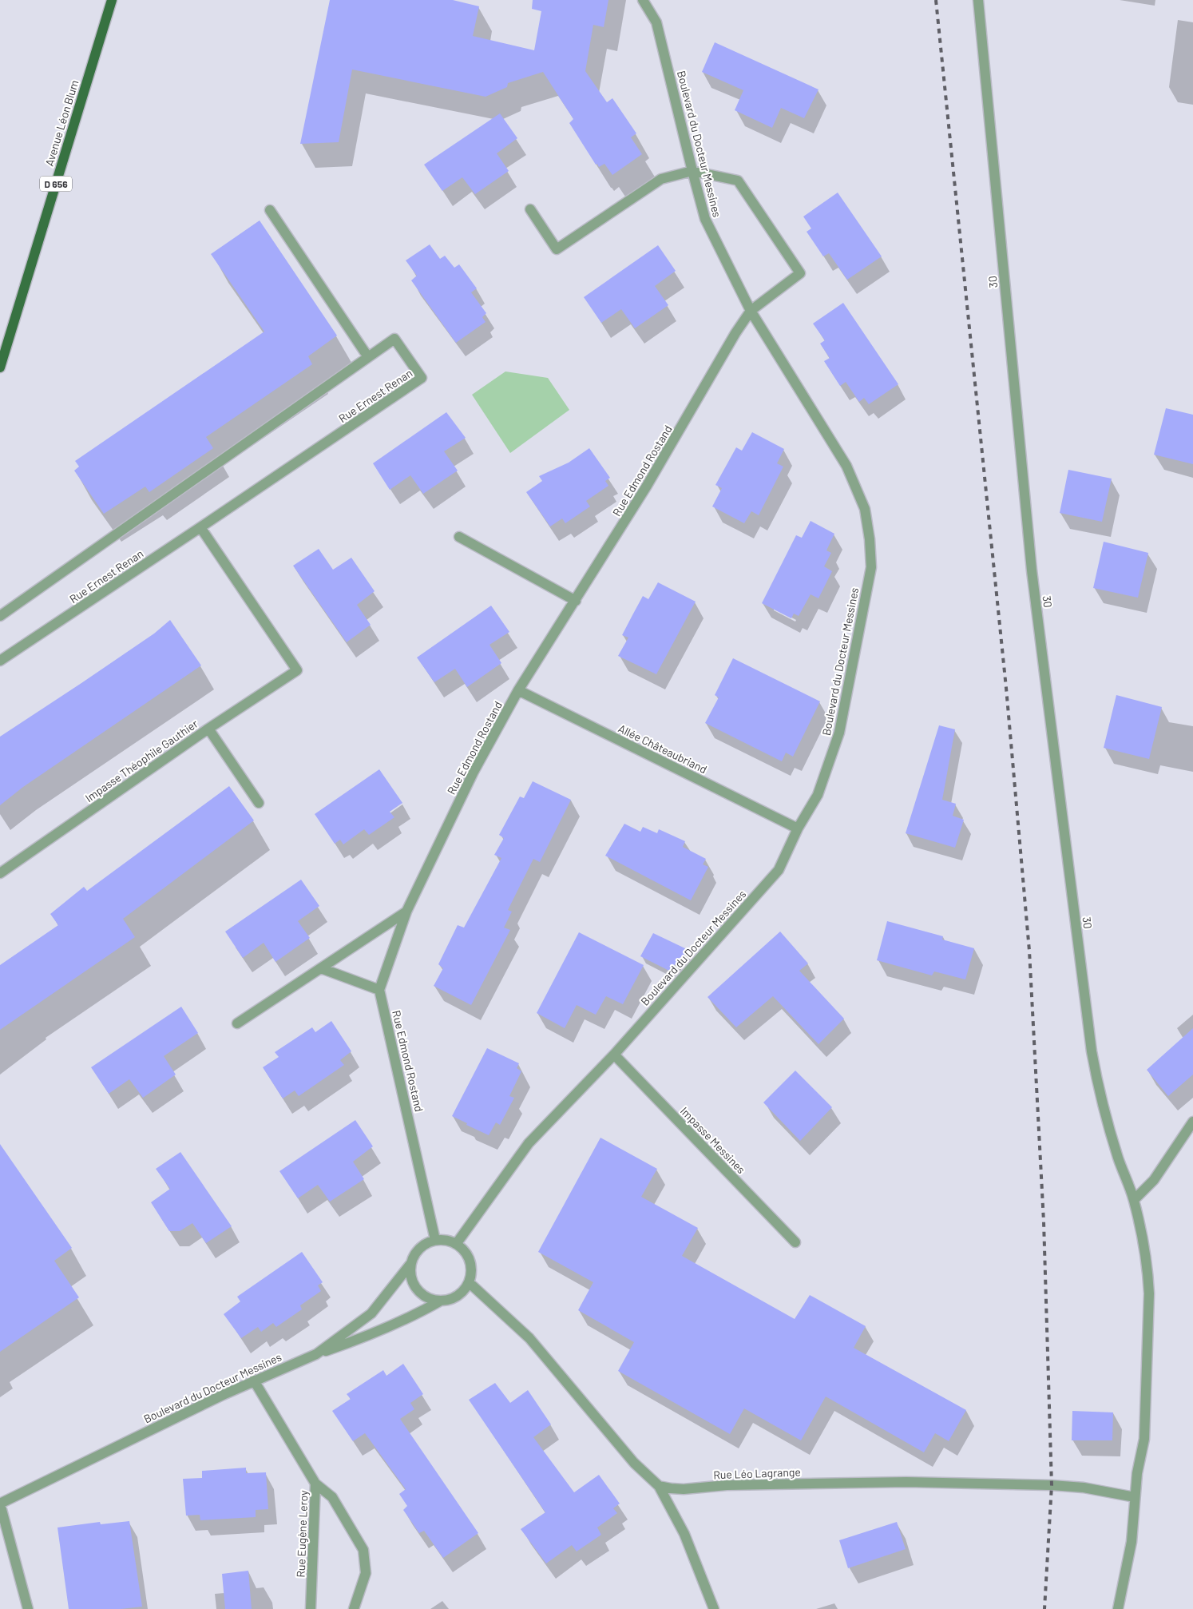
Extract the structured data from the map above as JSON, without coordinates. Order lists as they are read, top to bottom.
{
  "streets": {
    "main road": ["Avenue Léon Blum", "D 656"],
    "street": [
      "Boulevard du Docteur Messines",
      "30",
      "Rue Ernest Renan",
      "Rue Edmond Rostand",
      "Allée Châteaubriand",
      "Impasse Théophile Gauthier",
      "Impasse Messines",
      "Rue Léo Lagrange",
      "Rue Eugène Leroy"
    ]
  },
  "crossings": [
    ["Boulevard du Docteur Messines", "Rue Edmond Rostand"],
    ["Boulevard du Docteur Messines", "Allée Châteaubriand"],
    ["Boulevard du Docteur Messines", "Impasse Messines"],
    ["Boulevard du Docteur Messines", "Rue Eugène Leroy"],
    ["30", "Rue Léo Lagrange"],
    ["Rue Ernest Renan", "Impasse Théophile Gauthier"],
    ["Rue Edmond Rostand", "Allée Châteaubriand"]
  ]
}
